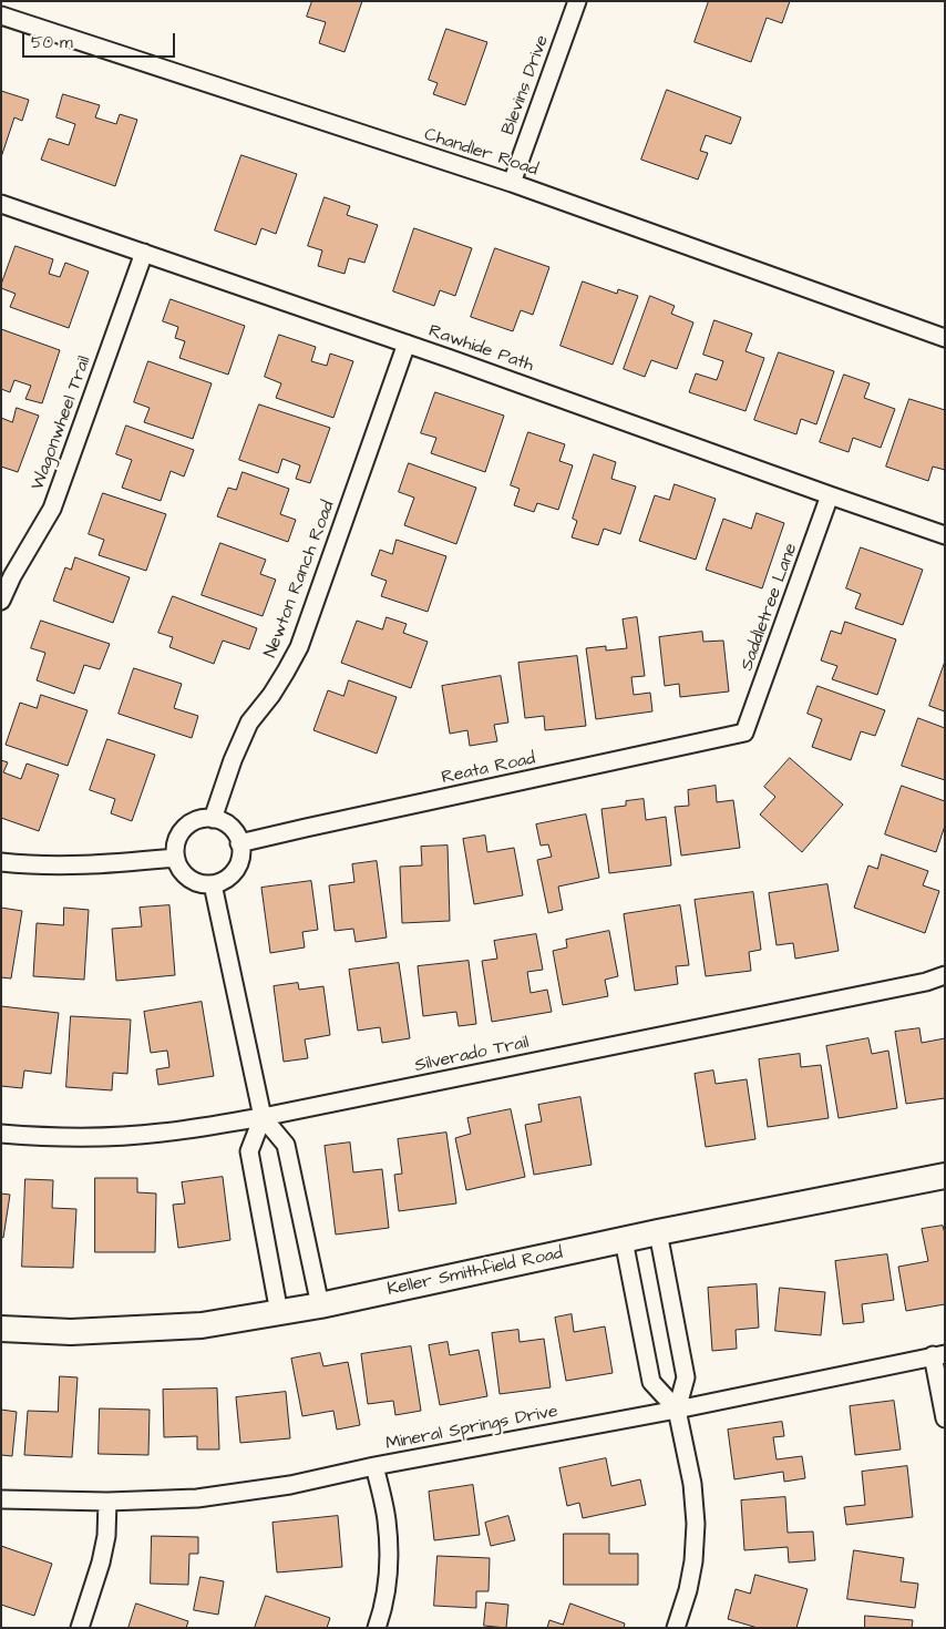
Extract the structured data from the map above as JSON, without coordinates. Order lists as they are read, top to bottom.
{
  "streets": {
    "main road": ["Keller Smithfield Road"],
    "street": [
      "Blevins Drive",
      "Chandler Road",
      "Rawhide Path",
      "Wagonwheel Trail",
      "Newton Ranch Road",
      "Saddletree Lane",
      "Reata Road",
      "Silverado Trail",
      "Mineral Springs Drive"
    ]
  },
  "crossings": [
    ["Blevins Drive", "Chandler Road"],
    ["Rawhide Path", "Wagonwheel Trail"],
    ["Rawhide Path", "Newton Ranch Road"],
    ["Rawhide Path", "Saddletree Lane"],
    ["Newton Ranch Road", "Reata Road"],
    ["Saddletree Lane", "Reata Road"]
  ],
  "scale_bar": "50 m"
}
